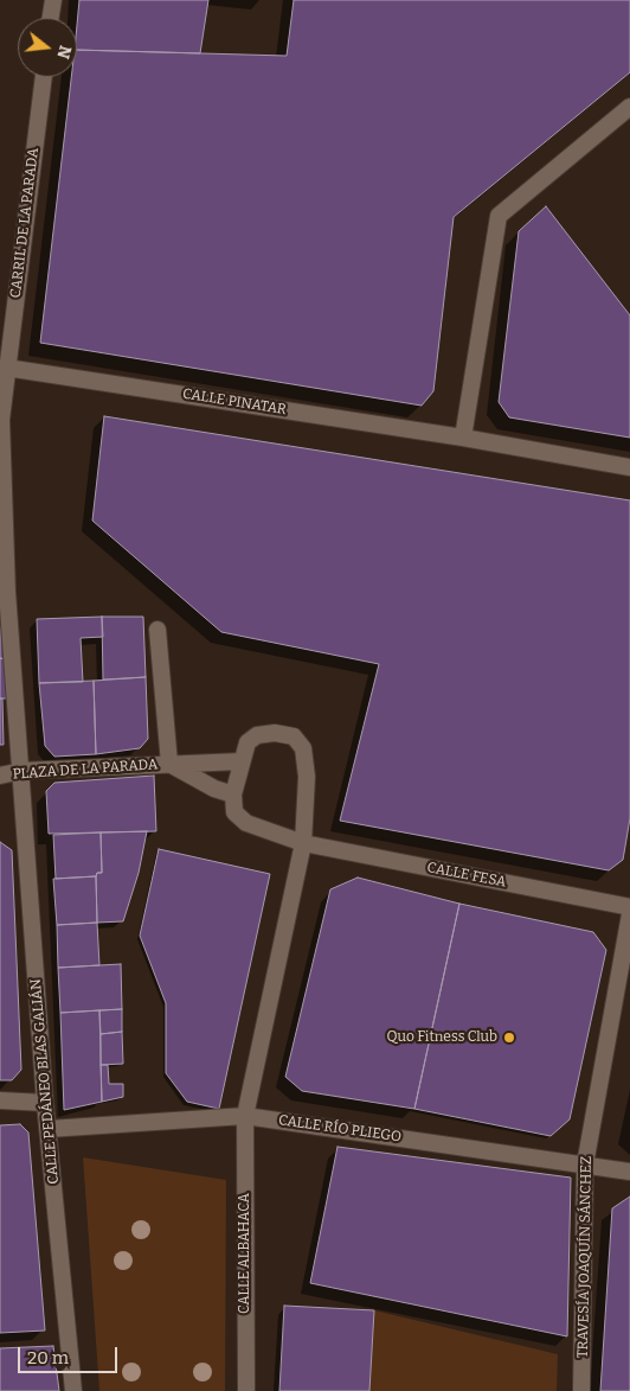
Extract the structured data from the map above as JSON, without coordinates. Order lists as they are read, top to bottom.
{
  "streets": {
    "street": [
      "CARRIL DE LA PARADA",
      "CALLE PINATAR",
      "PLAZA DE LA PARADA",
      "CALLE FESA",
      "CALLE PEDÁNEO BLAS GALIÁN",
      "CALLE RÍO PLIEGO",
      "CALLE ALBAHACA",
      "TRAVESÍA JOAQUÍN SÁNCHEZ"
    ]
  },
  "crossings": [
    ["CARRIL DE LA PARADA", "CALLE PINATAR"],
    ["CARRIL DE LA PARADA", "PLAZA DE LA PARADA"],
    ["CARRIL DE LA PARADA", "CALLE PEDÁNEO BLAS GALIÁN"],
    ["PLAZA DE LA PARADA", "CALLE PEDÁNEO BLAS GALIÁN"],
    ["PLAZA DE LA PARADA", "CALLE ALBAHACA"],
    ["CALLE FESA", "CALLE ALBAHACA"],
    ["CALLE PEDÁNEO BLAS GALIÁN", "CALLE RÍO PLIEGO"],
    ["CALLE RÍO PLIEGO", "CALLE ALBAHACA"],
    ["CALLE RÍO PLIEGO", "TRAVESÍA JOAQUÍN SÁNCHEZ"]
  ],
  "places": ["Quo Fitness Club"],
  "scale_bar": "20 m",
  "north": "right"
}
